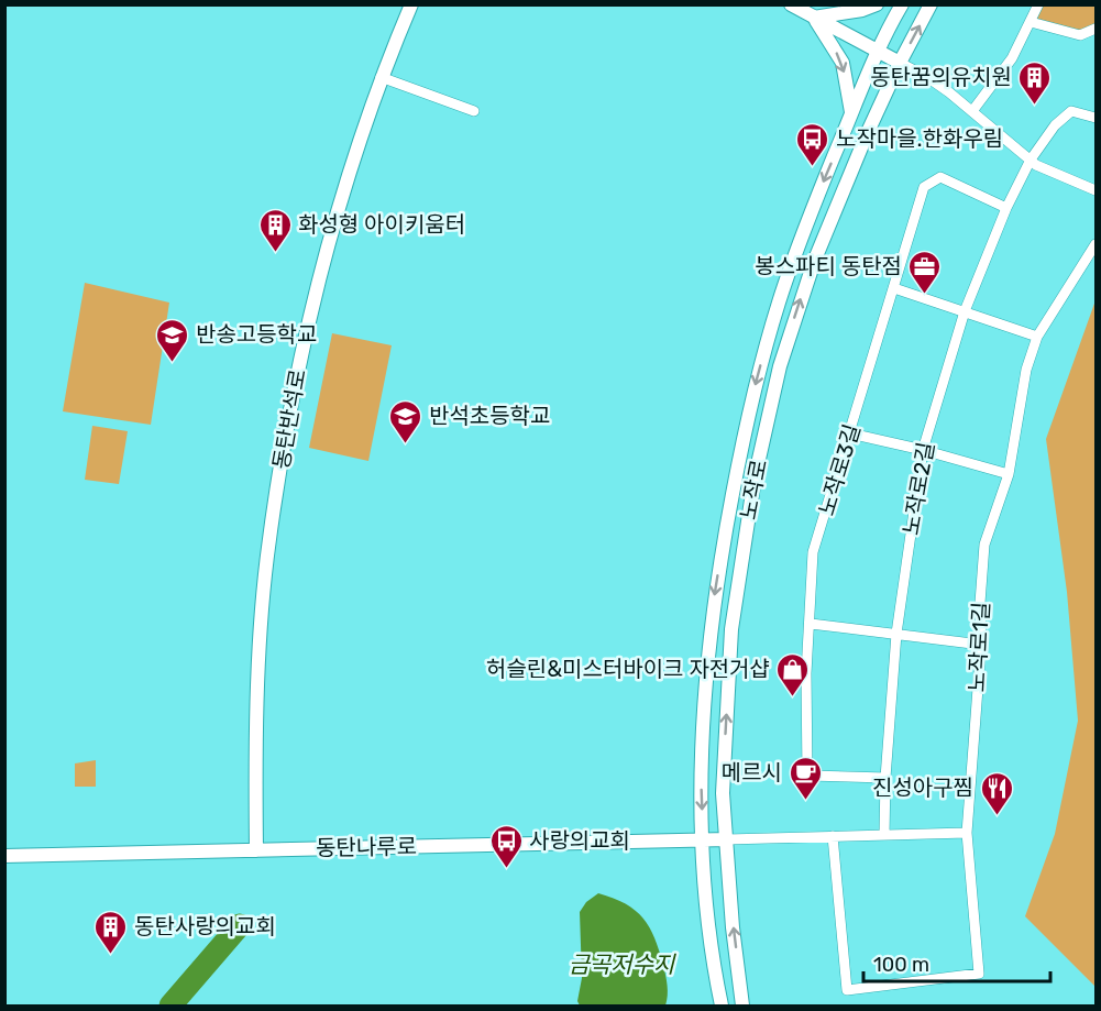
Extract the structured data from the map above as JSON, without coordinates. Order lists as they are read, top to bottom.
{
  "streets": {
    "street": [
      "동탄반석로",
      "노작로3길",
      "노작로2길",
      "노작로",
      "노작로1길",
      "동탄나루로"
    ]
  },
  "crossings": [
    ["동탄반석로", "동탄나루로"],
    ["노작로3길", "노작로2길"],
    ["노작로", "동탄나루로"]
  ],
  "water": ["금곡저수지"],
  "places": {
    "building": ["동탄꿈의유치원", "화성형 아이키움터", "동탄사랑의교회"],
    "bus stop": ["노작마을.한화우림", "사랑의교회"],
    "office": ["봉스파티 동탄점"],
    "school or university": ["반송고등학교", "반석초등학교"],
    "shop": ["허슬린&미스터바이크 자전거샵"],
    "cafe": ["메르시"],
    "restaurant": ["진성아구찜"]
  },
  "scale_bar": "100 m"
}
